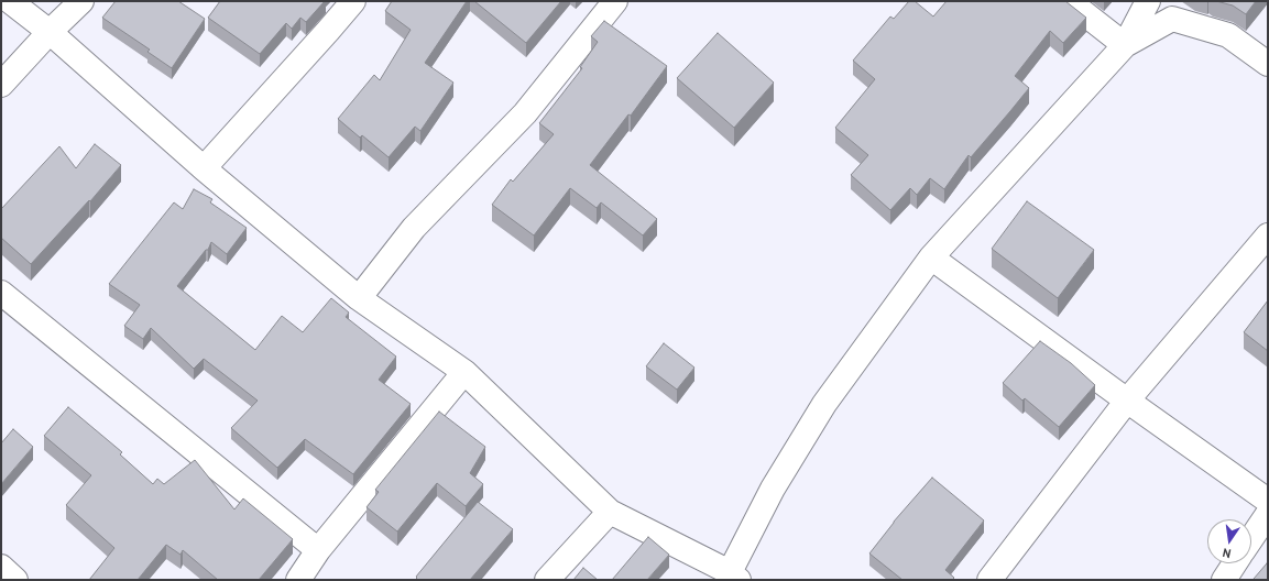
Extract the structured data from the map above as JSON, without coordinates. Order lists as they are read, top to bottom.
{
  "north": "bottom"
}
